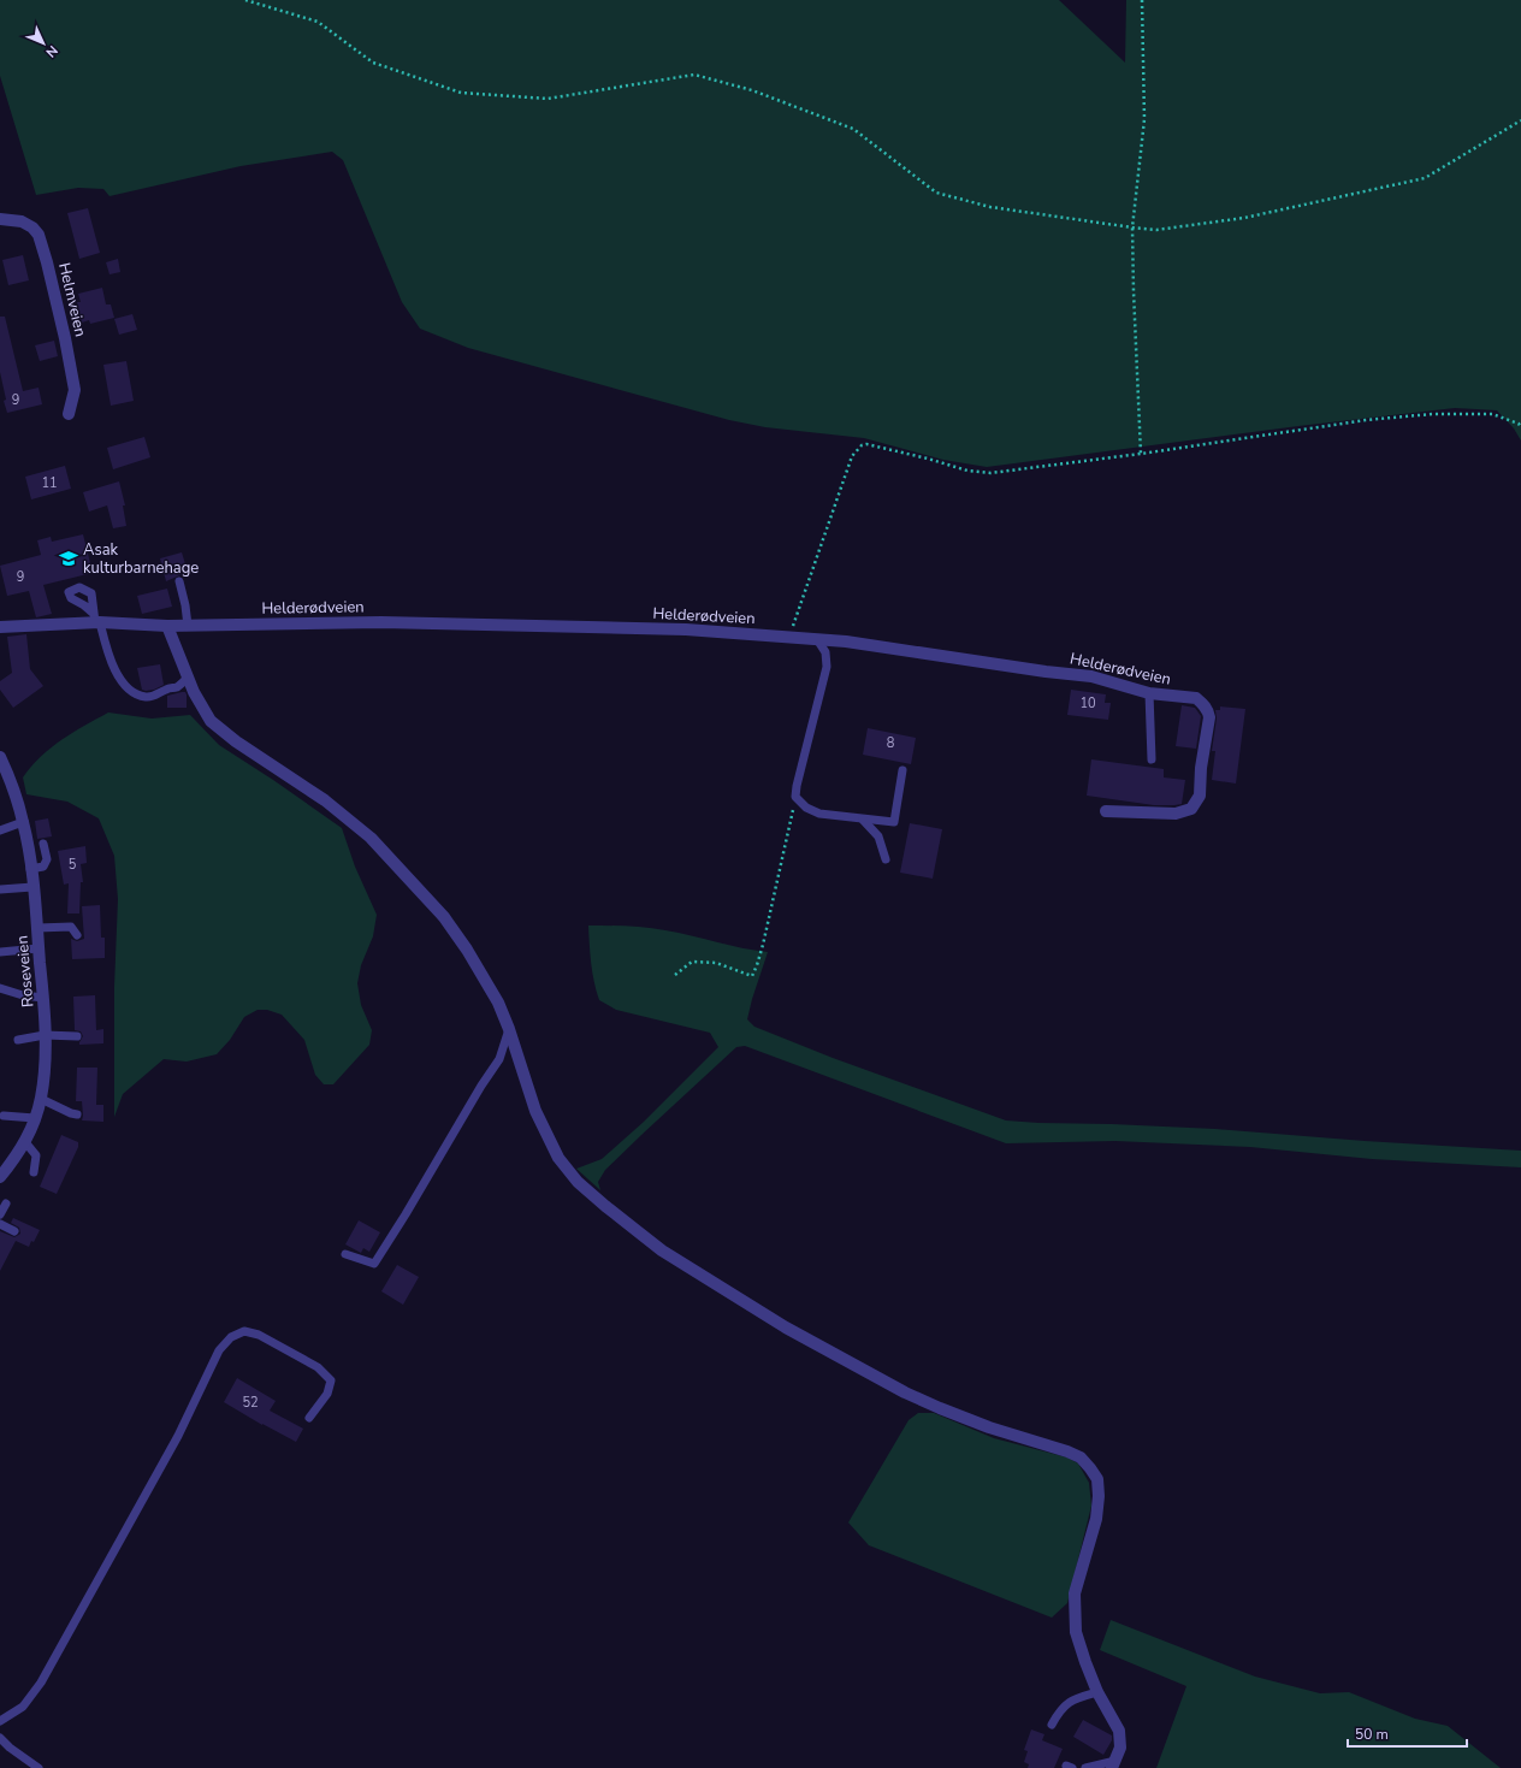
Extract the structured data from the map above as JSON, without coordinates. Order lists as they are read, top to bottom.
{
  "streets": {
    "street": ["Helmveien", "Helderødveien", "Roseveien"]
  },
  "places": {
    "school or university": ["Asak kulturbarnehage"]
  },
  "house_numbers": [
    "9",
    "11",
    "9",
    "10",
    "8",
    "5",
    "52"
  ],
  "scale_bar": "50 m",
  "north": "bottom right"
}
